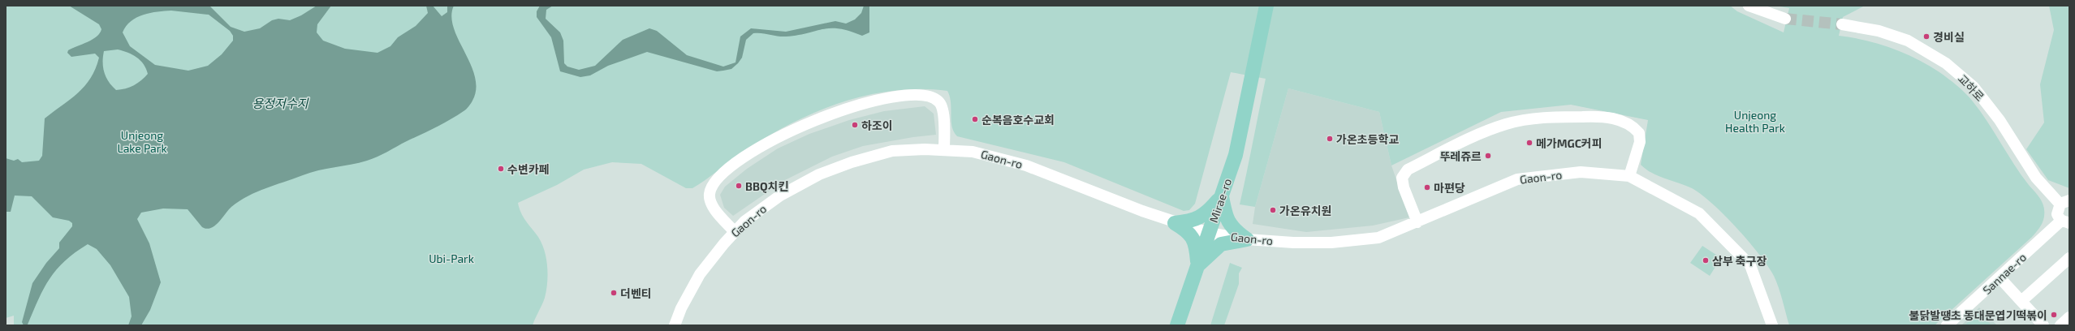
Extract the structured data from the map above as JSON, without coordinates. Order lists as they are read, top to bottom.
{
  "streets": {
    "main road": ["Mirae-ro"],
    "street": ["교하로", "Gaon-ro", "Sannae-ro"]
  },
  "crossings": [
    ["Gaon-ro", "Mirae-ro"]
  ],
  "water": ["용정저수지"],
  "parks": ["Unjeong Health Park", "Unjeong Lake Park", "Ubi-Park"],
  "places": [
    "경비실",
    "순복음호수교회",
    "하조이",
    "가온초등학교",
    "메가MGC커피",
    "뚜레쥬르",
    "수변카페",
    "BBQ치킨",
    "마편당",
    "가온유치원",
    "삼부 축구장",
    "더벤티",
    "불닭발땡초 동대문엽기떡볶이"
  ]
}
